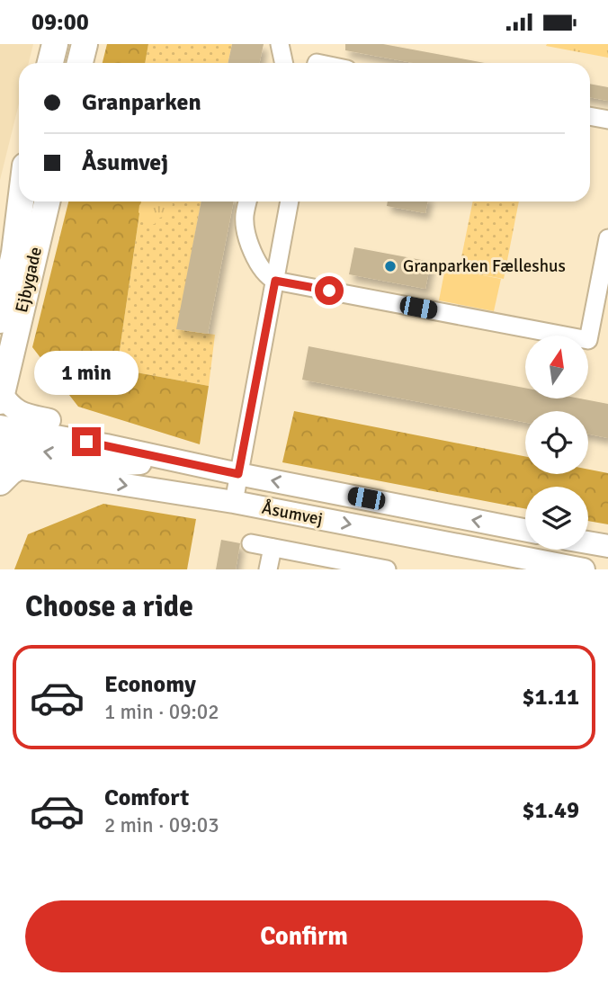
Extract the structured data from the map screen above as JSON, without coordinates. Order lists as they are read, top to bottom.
{
  "streets": {
    "main road": ["Ejbygade"],
    "street": ["Åsumvej"]
  },
  "places": ["Granparken Fælleshus"],
  "north": "top",
  "page": {
    "status": "09:00",
    "banner": ["Granparken", "Åsumvej"],
    "bubble": "1 min",
    "heading": "Choose a ride",
    "list": [
      {
        "name": "Economy",
        "note": "1 min · 09:02",
        "value": "$1.11"
      },
      {
        "name": "Comfort",
        "note": "2 min · 09:03",
        "value": "$1.49"
      }
    ],
    "buttons": "Confirm"
  }
}
